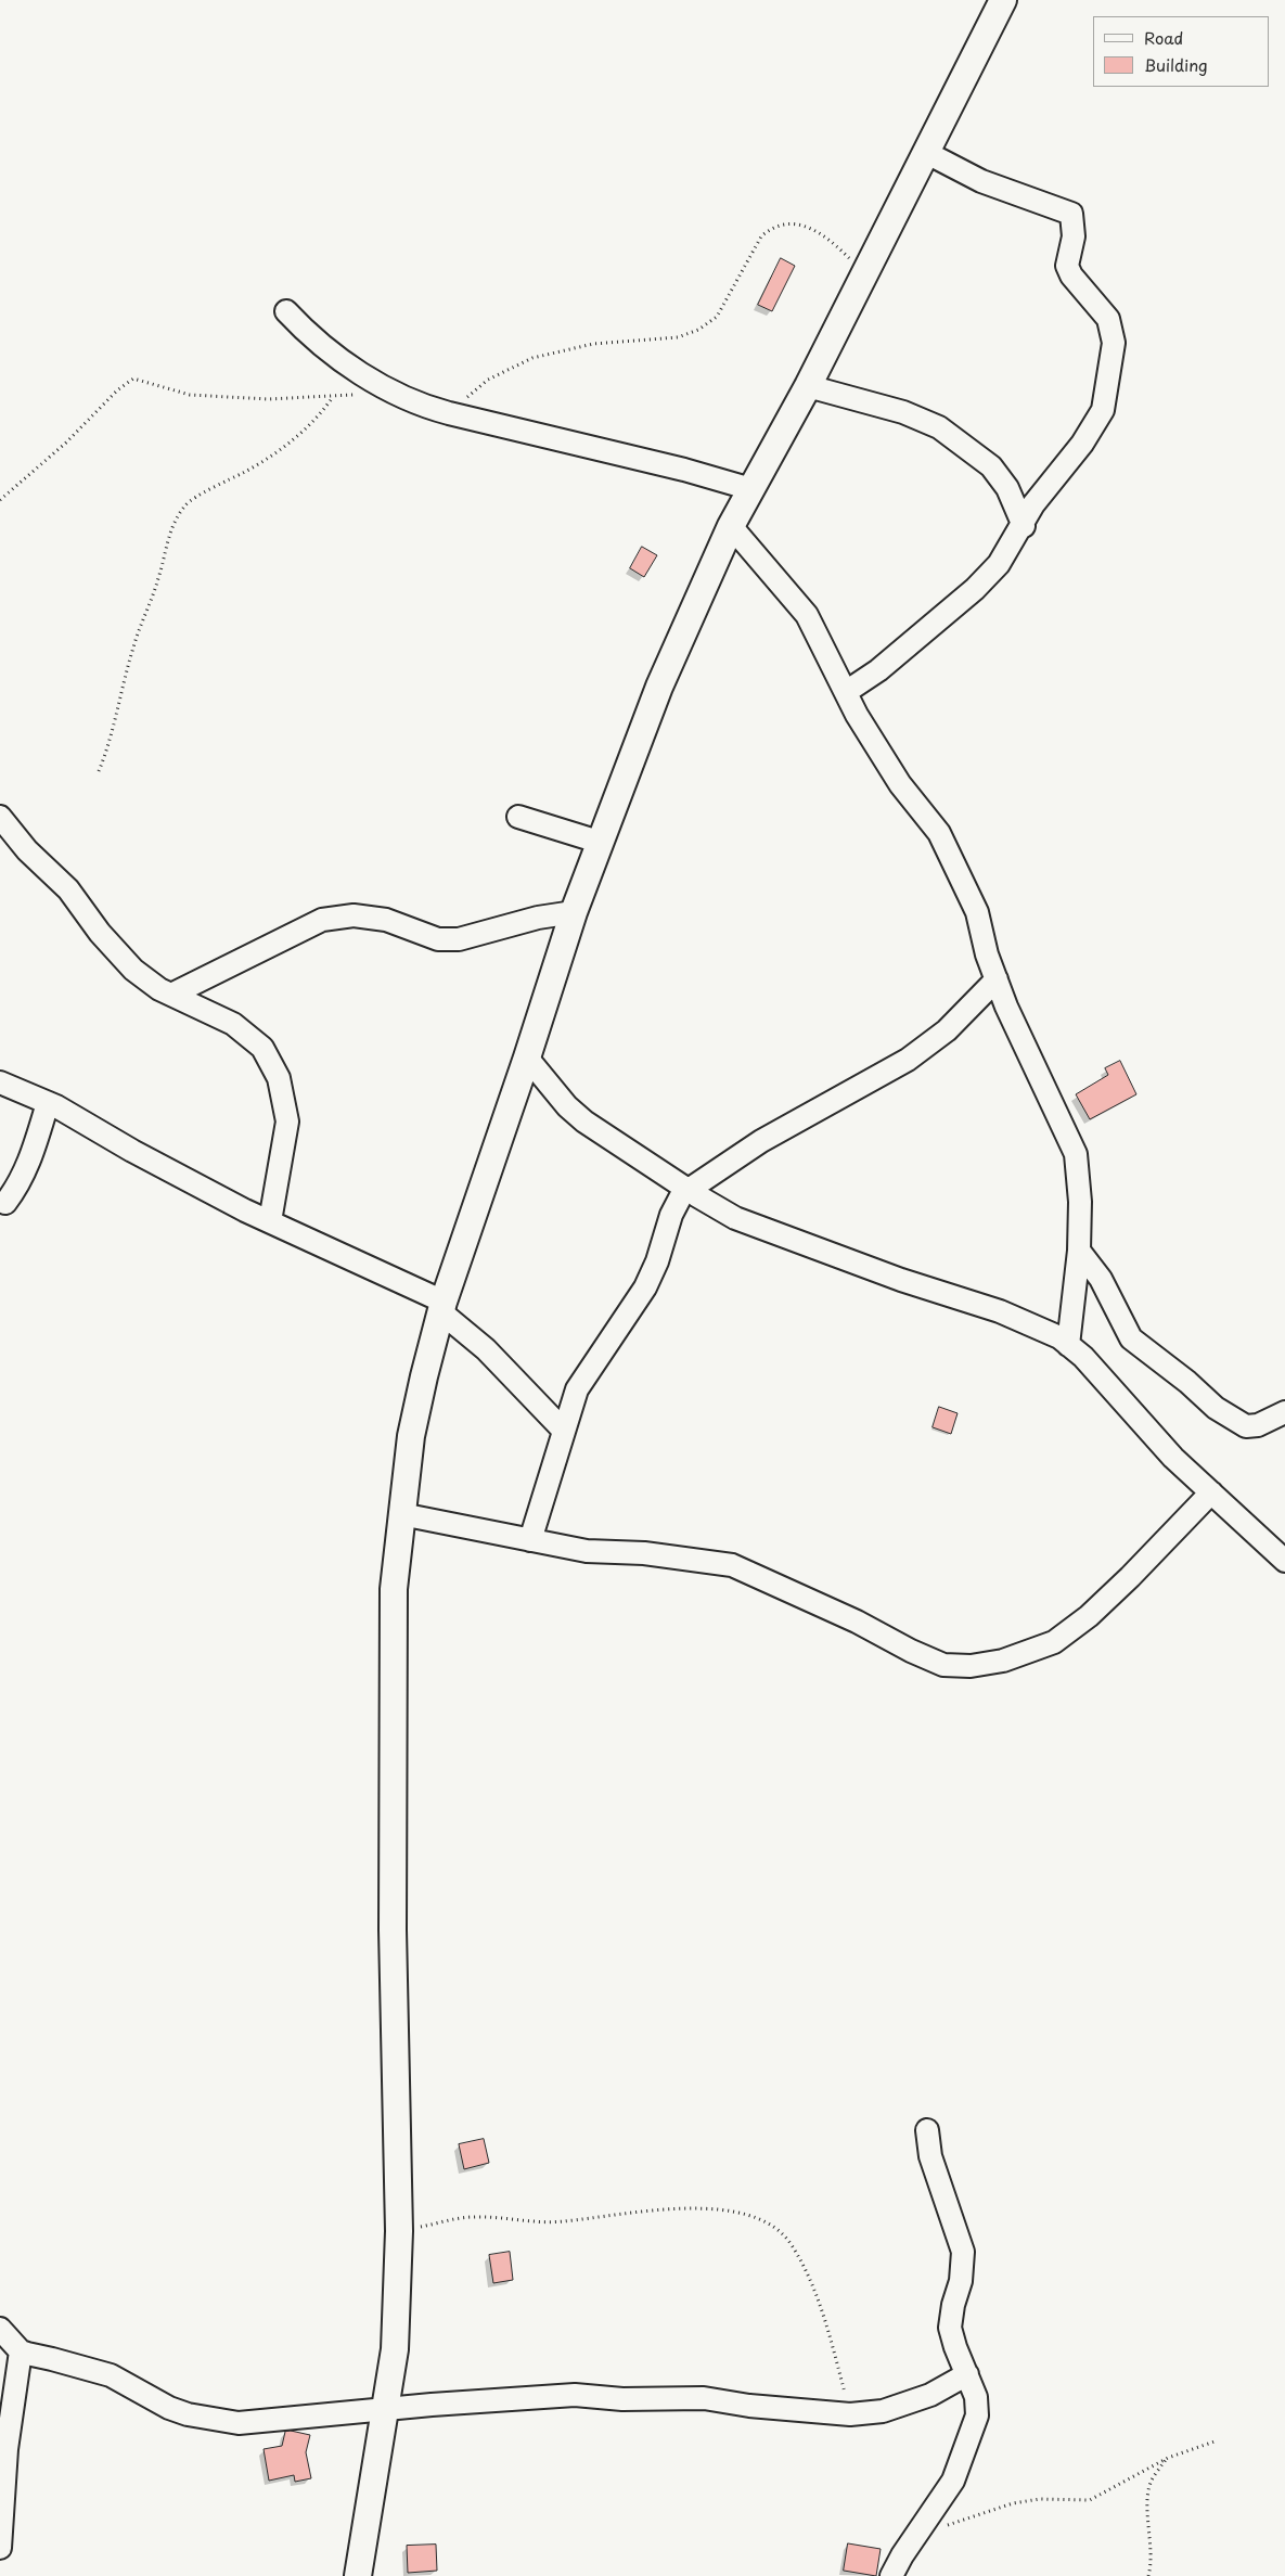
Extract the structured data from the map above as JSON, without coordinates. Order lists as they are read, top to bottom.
{
  "legend": ["Road", "Building"]
}
